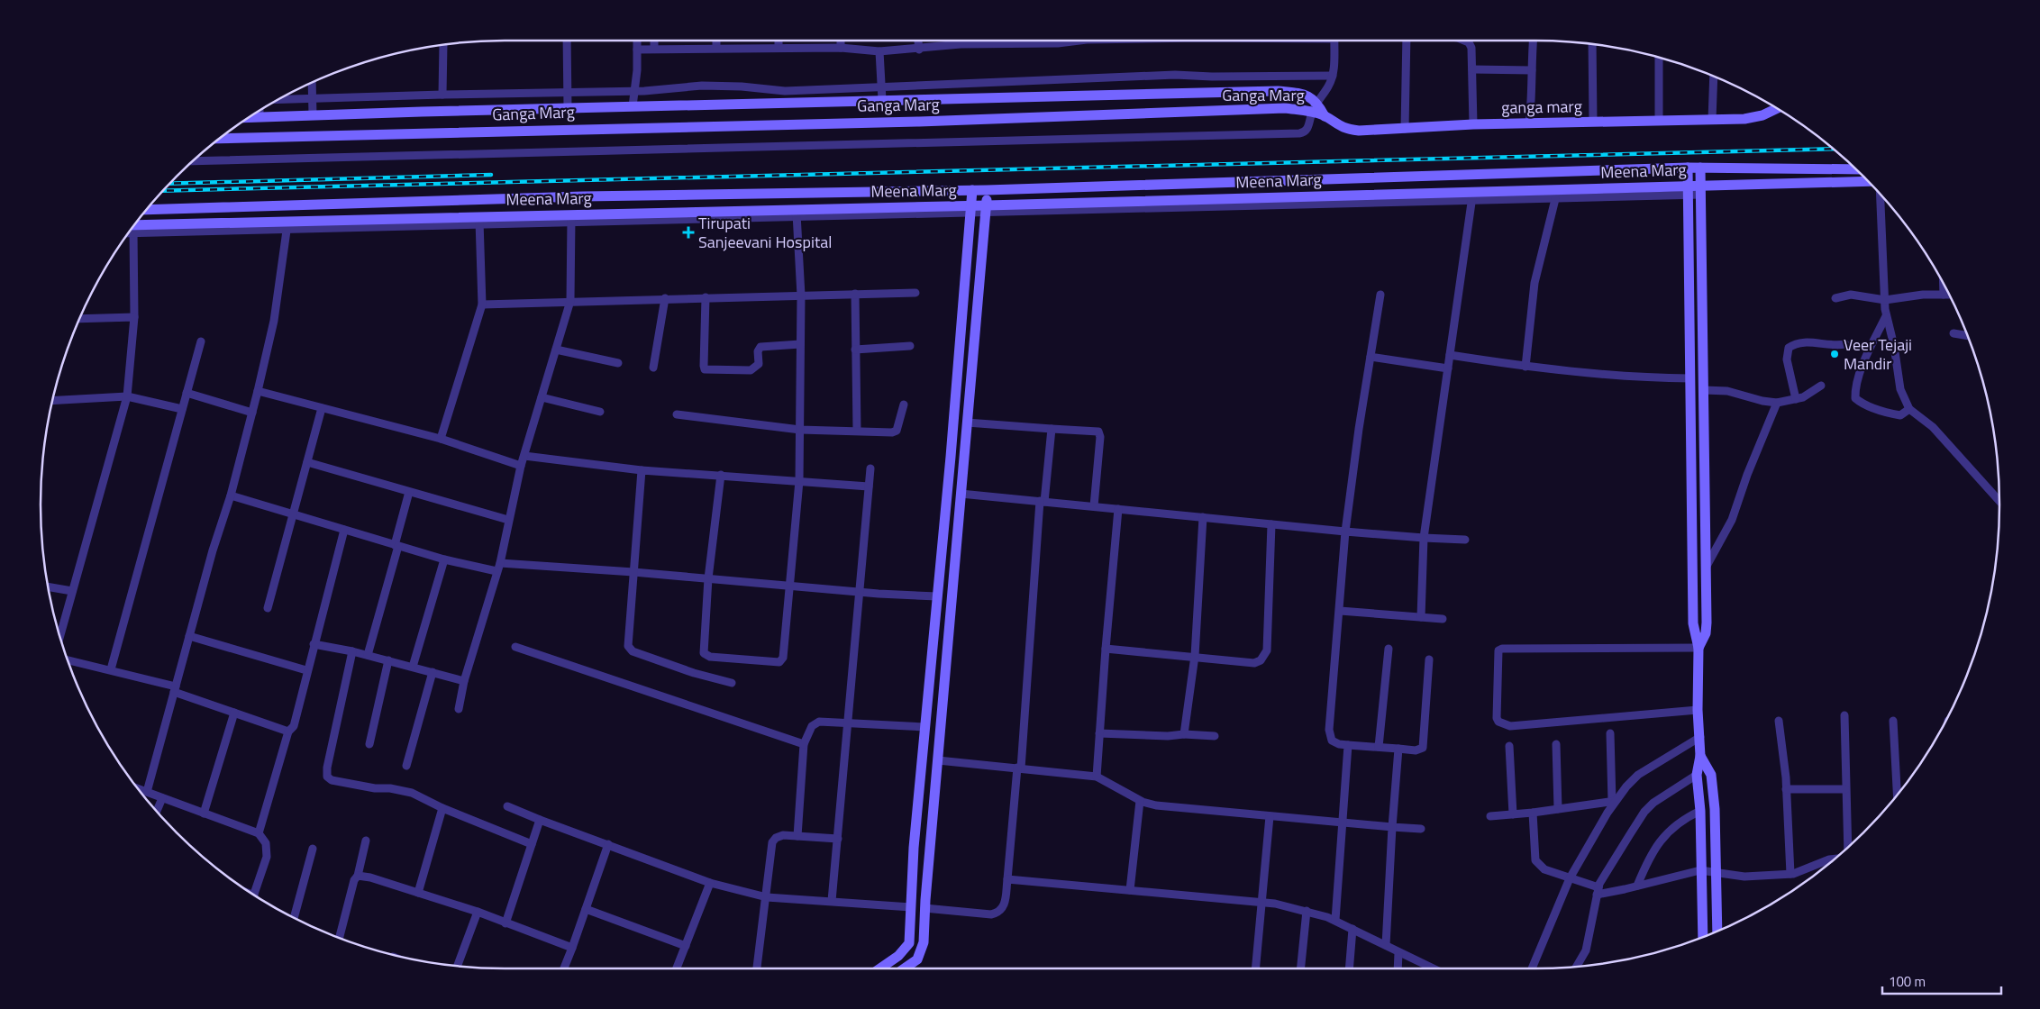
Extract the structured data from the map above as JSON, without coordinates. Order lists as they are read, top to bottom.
{
  "streets": {
    "street": ["Ganga Marg", "ganga marg", "Meena Marg"]
  },
  "crossings": [
    ["Ganga Marg", "ganga marg"]
  ],
  "places": {
    "health": ["Tirupati Sanjeevani Hospital"],
    "other": ["Veer Tejaji Mandir"]
  },
  "scale_bar": "100 m"
}
